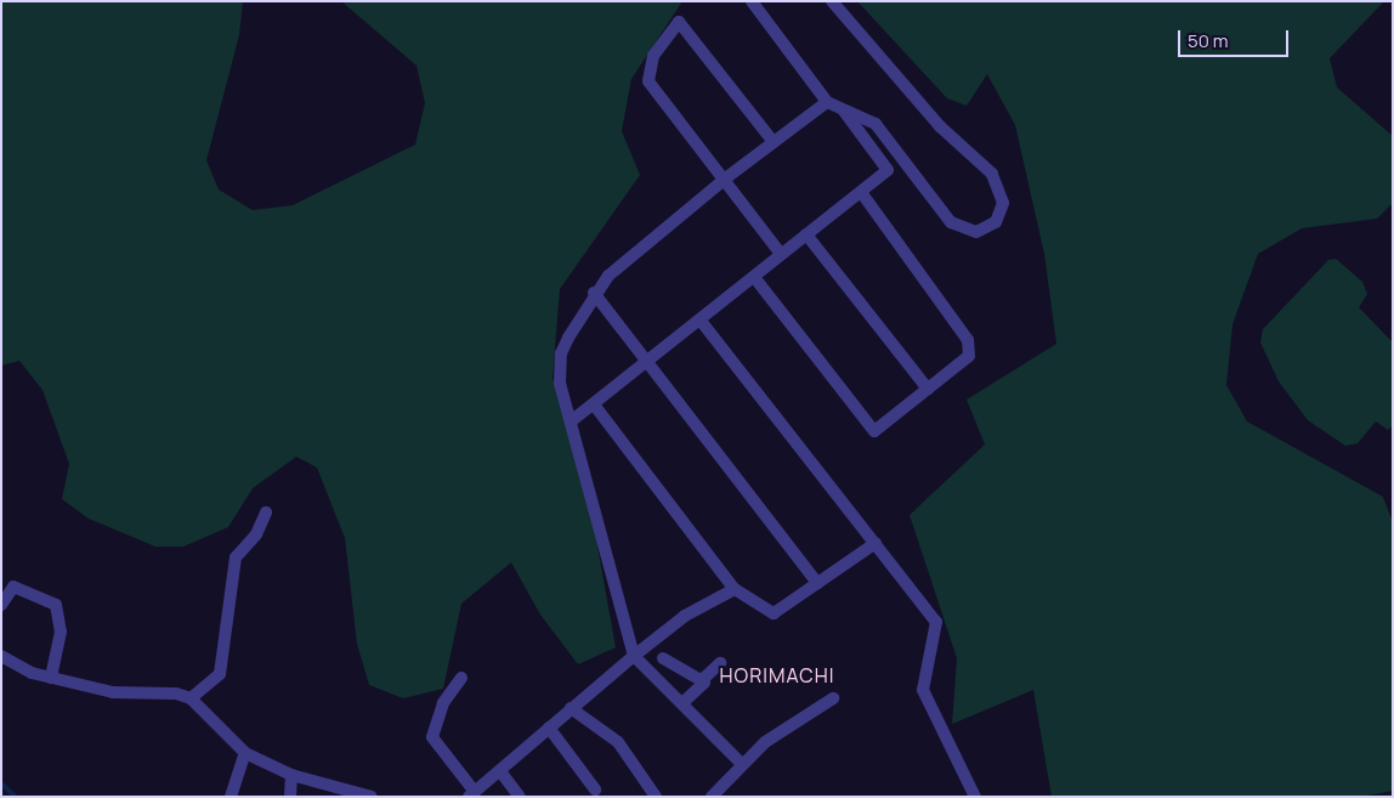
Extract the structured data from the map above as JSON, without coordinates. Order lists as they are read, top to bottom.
{
  "districts": ["HORIMACHI"],
  "scale_bar": "50 m"
}
